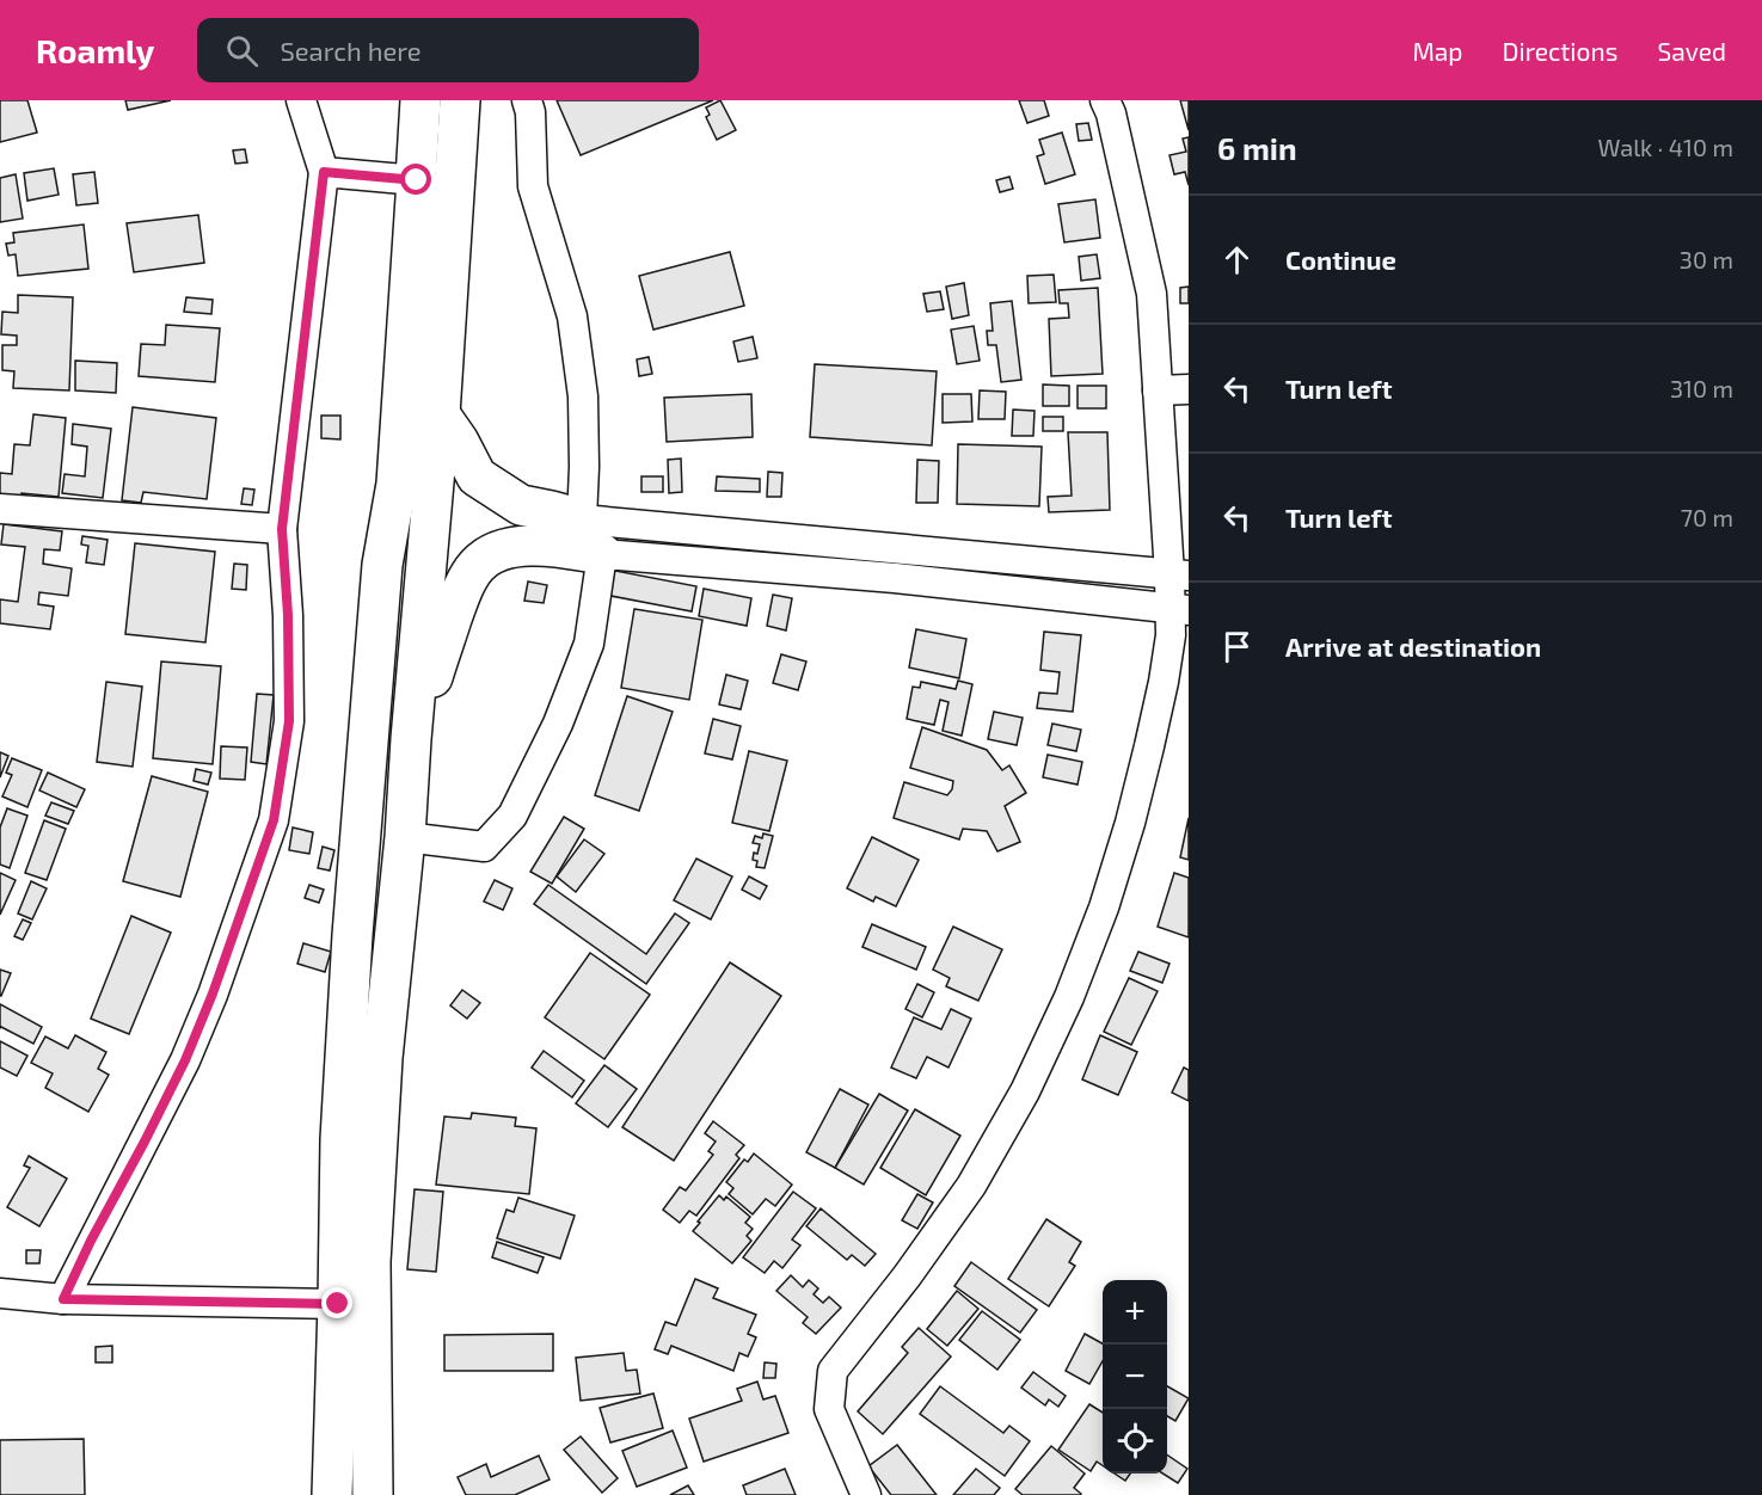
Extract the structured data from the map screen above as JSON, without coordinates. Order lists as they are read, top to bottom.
{
  "page": {
    "header": "Roamly",
    "search": "Search here",
    "nav": ["Map", "Directions", "Saved"],
    "heading": ["6 min", "Walk · 410 m"],
    "list": [
      ["Continue", "30 m"],
      ["Turn left", "310 m"],
      ["Turn left", "70 m"],
      "Arrive at destination"
    ],
    "map_buttons": ["+", "−"]
  }
}
